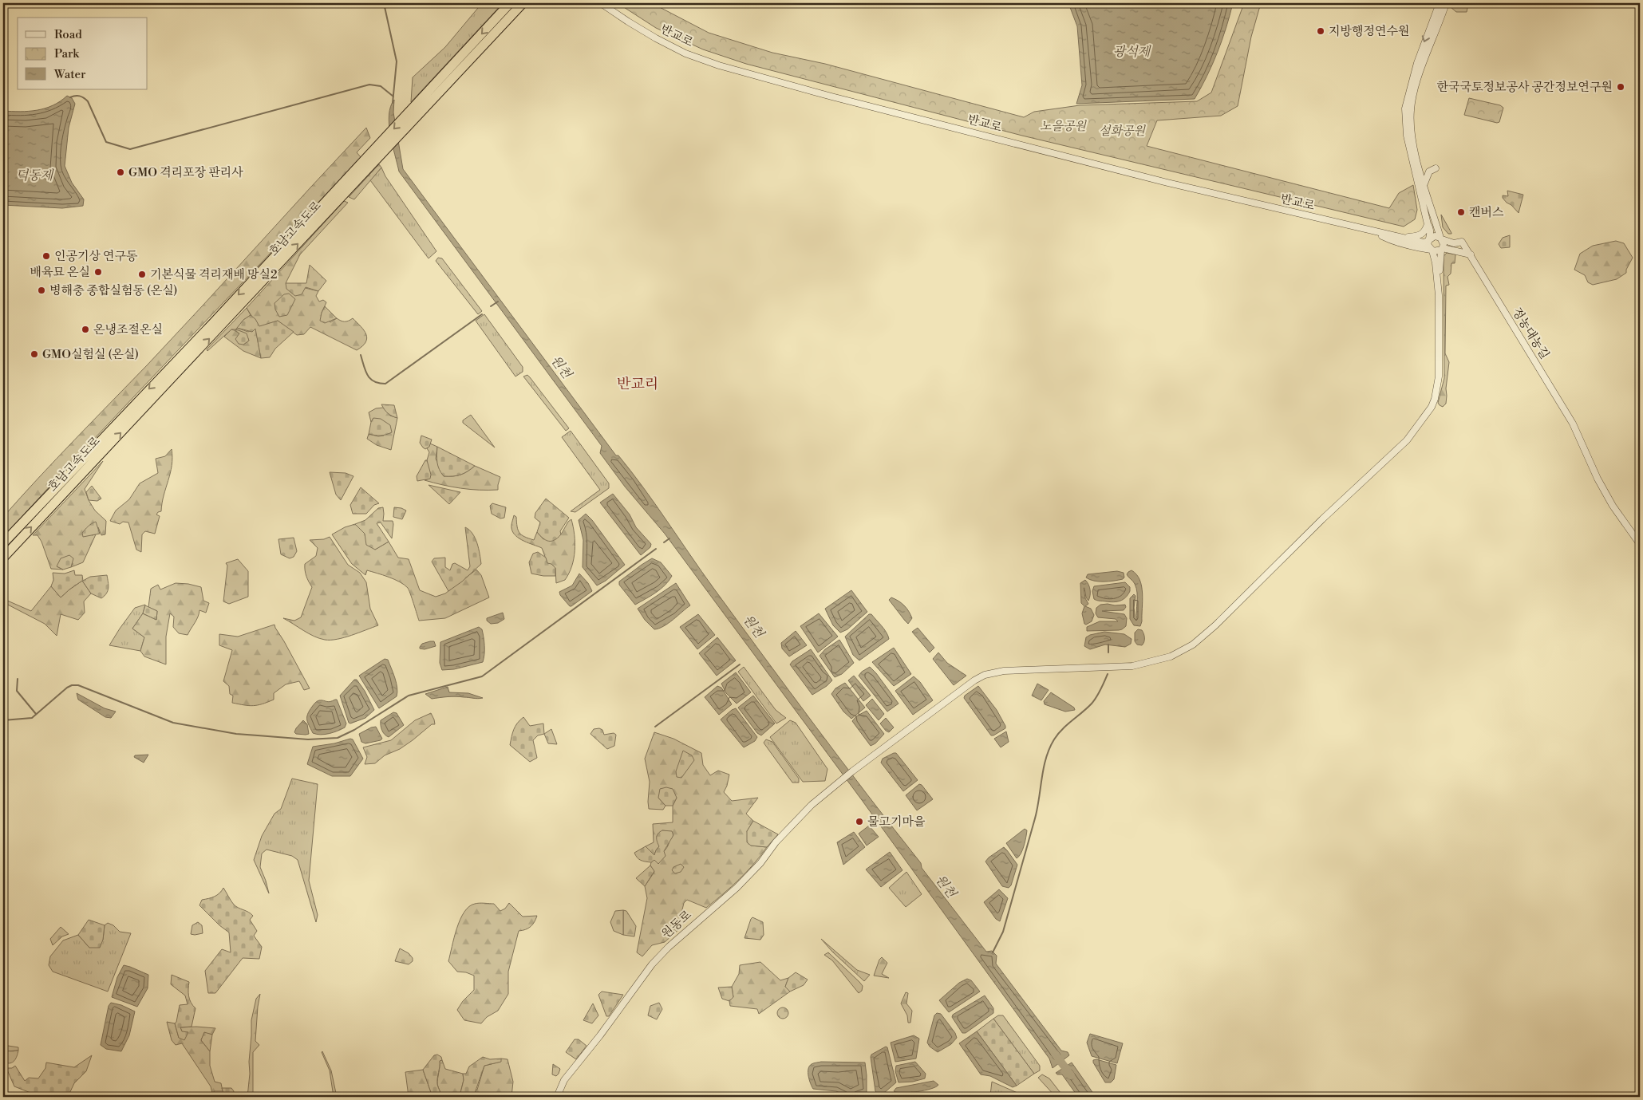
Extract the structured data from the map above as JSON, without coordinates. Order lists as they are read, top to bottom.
{
  "streets": {
    "highway": ["호남고속도로"],
    "street": ["반교로", "정농대농길", "원동로"]
  },
  "districts": ["반교리"],
  "water": ["광석제", "덕동제", "원천"],
  "parks": ["노을공원", "설화공원"],
  "places": [
    "지방행정연수원",
    "한국국토정보공사 공간정보연구원",
    "GMO 격리포장 판리사",
    "캔버스",
    "인공기상 연구동",
    "배육묘 온실",
    "기본식물 격리재배 망실2",
    "병해충 종합실험동 (온실)",
    "온냉조절온실",
    "GMO실험실 (온실)",
    "물고기마을"
  ],
  "legend": ["Road", "Park", "Water"]
}
